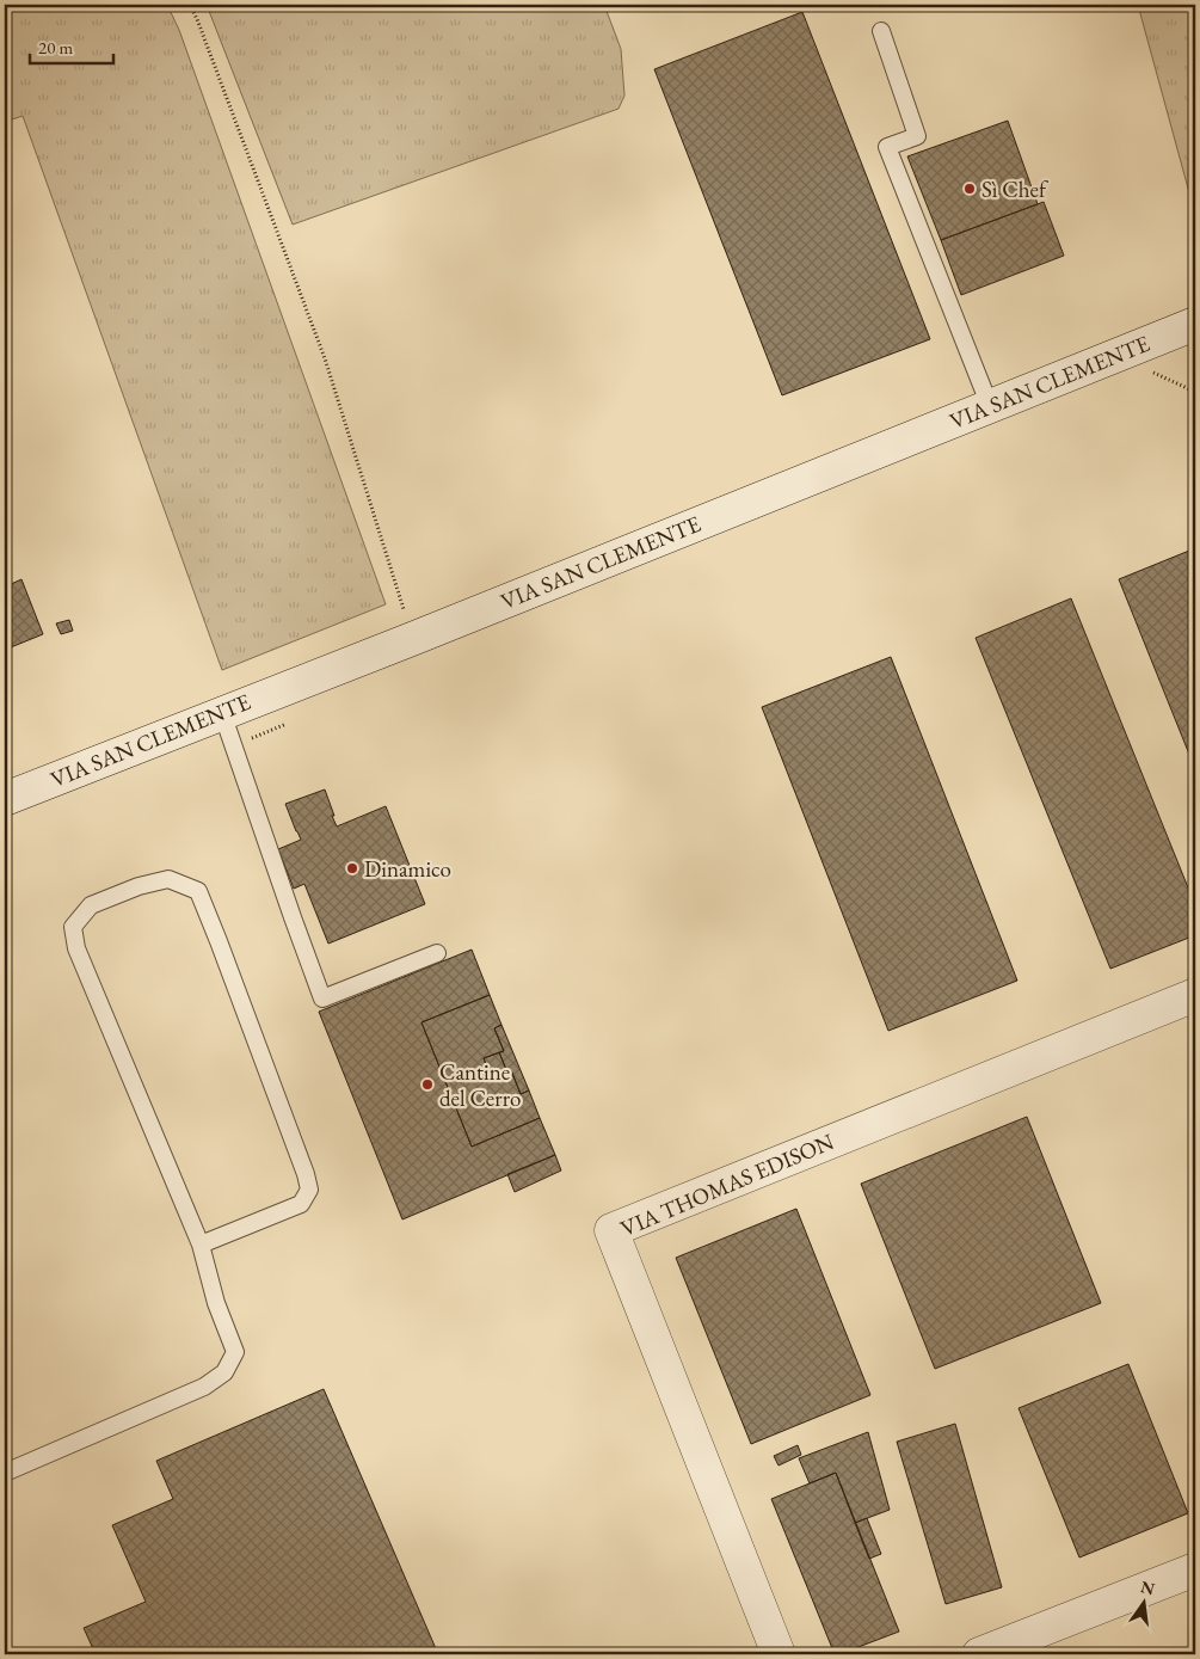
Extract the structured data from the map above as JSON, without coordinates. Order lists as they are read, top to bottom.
{
  "streets": {
    "street": ["VIA SAN CLEMENTE", "VIA THOMAS EDISON"]
  },
  "places": ["Sì Chef", "Dinamico", "Cantine del Cerro"],
  "scale_bar": "20 m",
  "north": "top"
}
